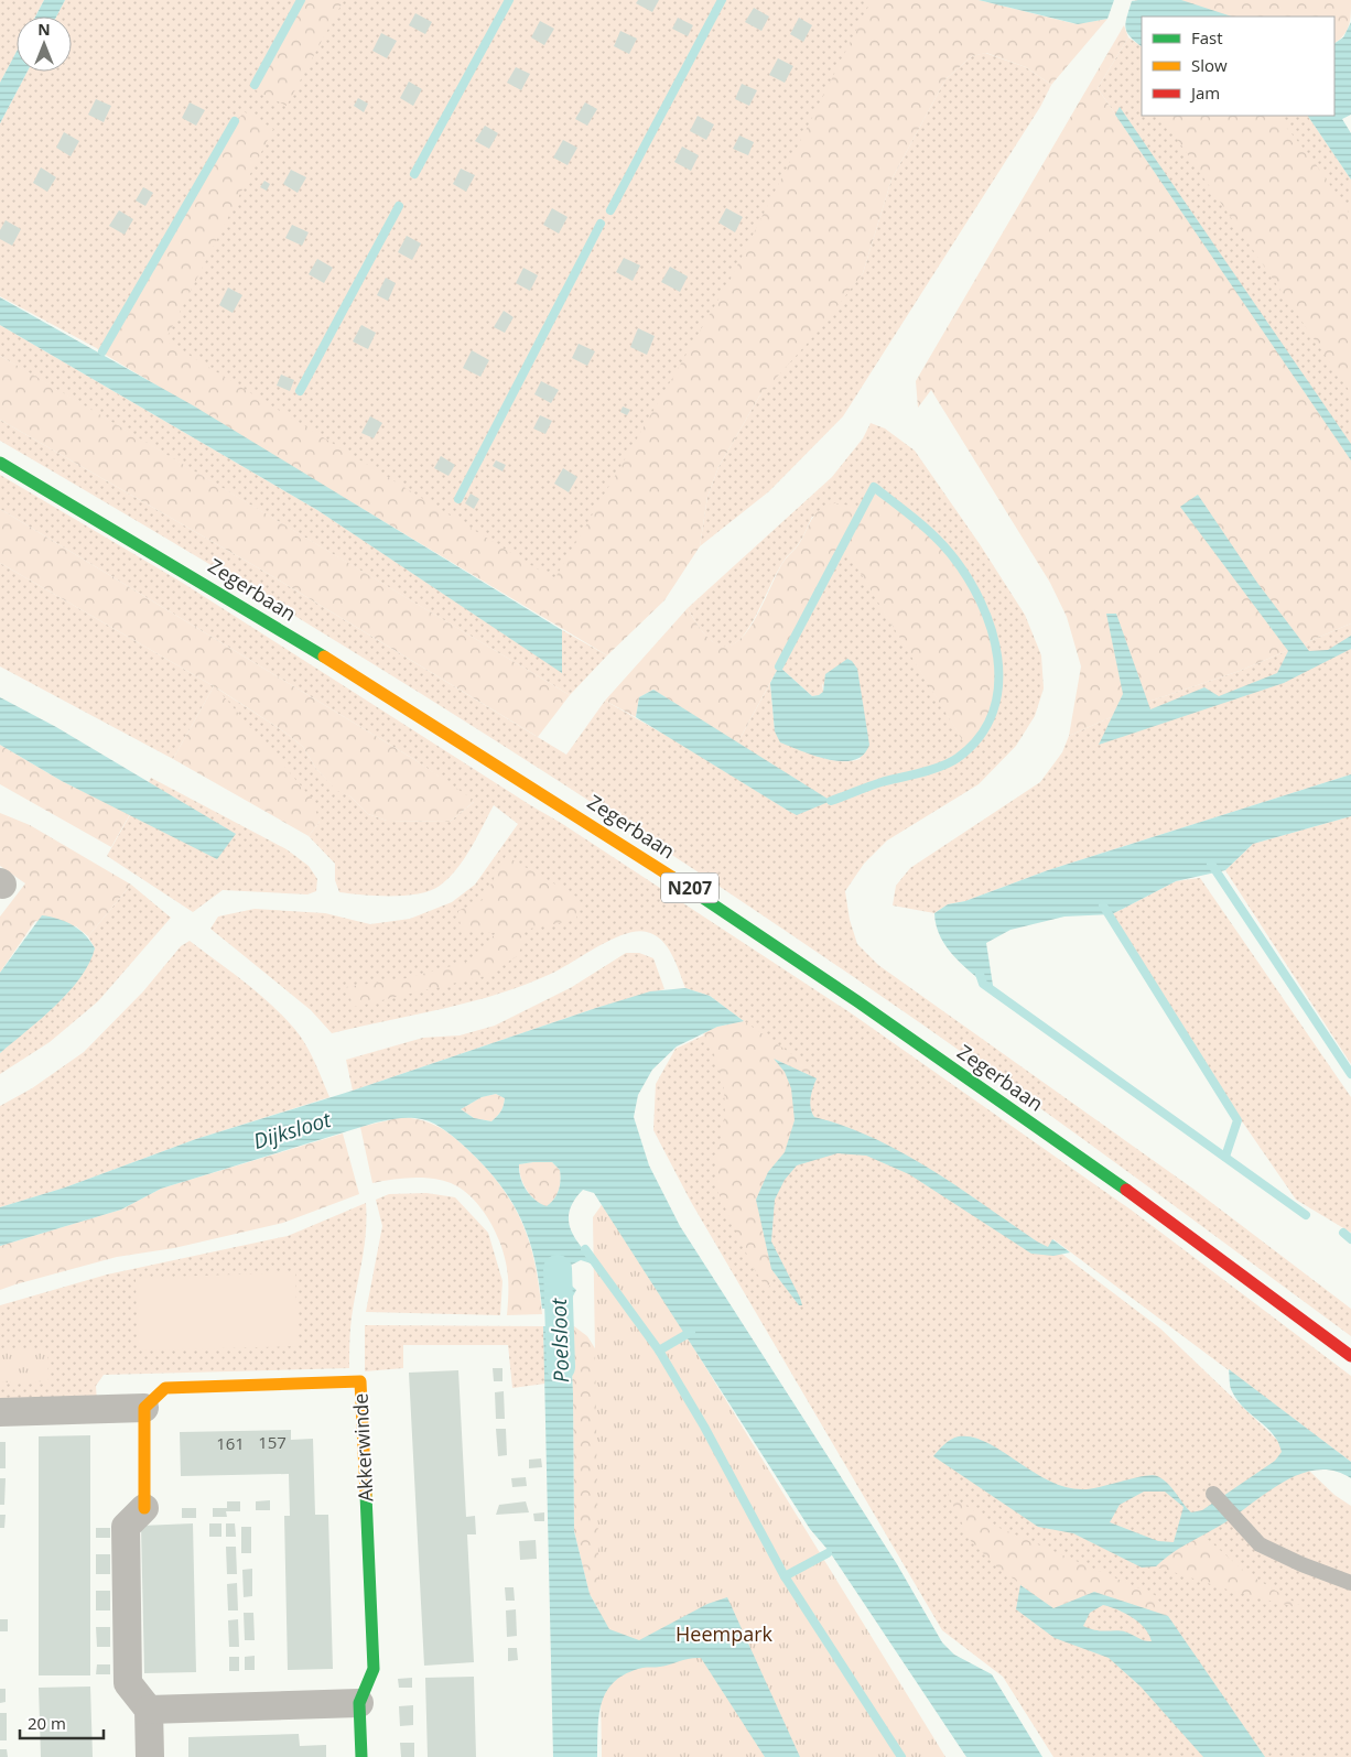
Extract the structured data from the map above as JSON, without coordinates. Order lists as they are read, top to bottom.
{
  "streets": {
    "main road": ["Zegerbaan", "N207", "Akkerwinde"]
  },
  "water": ["Dijksloot", "Poelsloot"],
  "parks": ["Heempark"],
  "house_numbers": ["157", "161"],
  "legend": ["Fast", "Slow", "Jam"],
  "scale_bar": "20 m",
  "north": "top"
}
